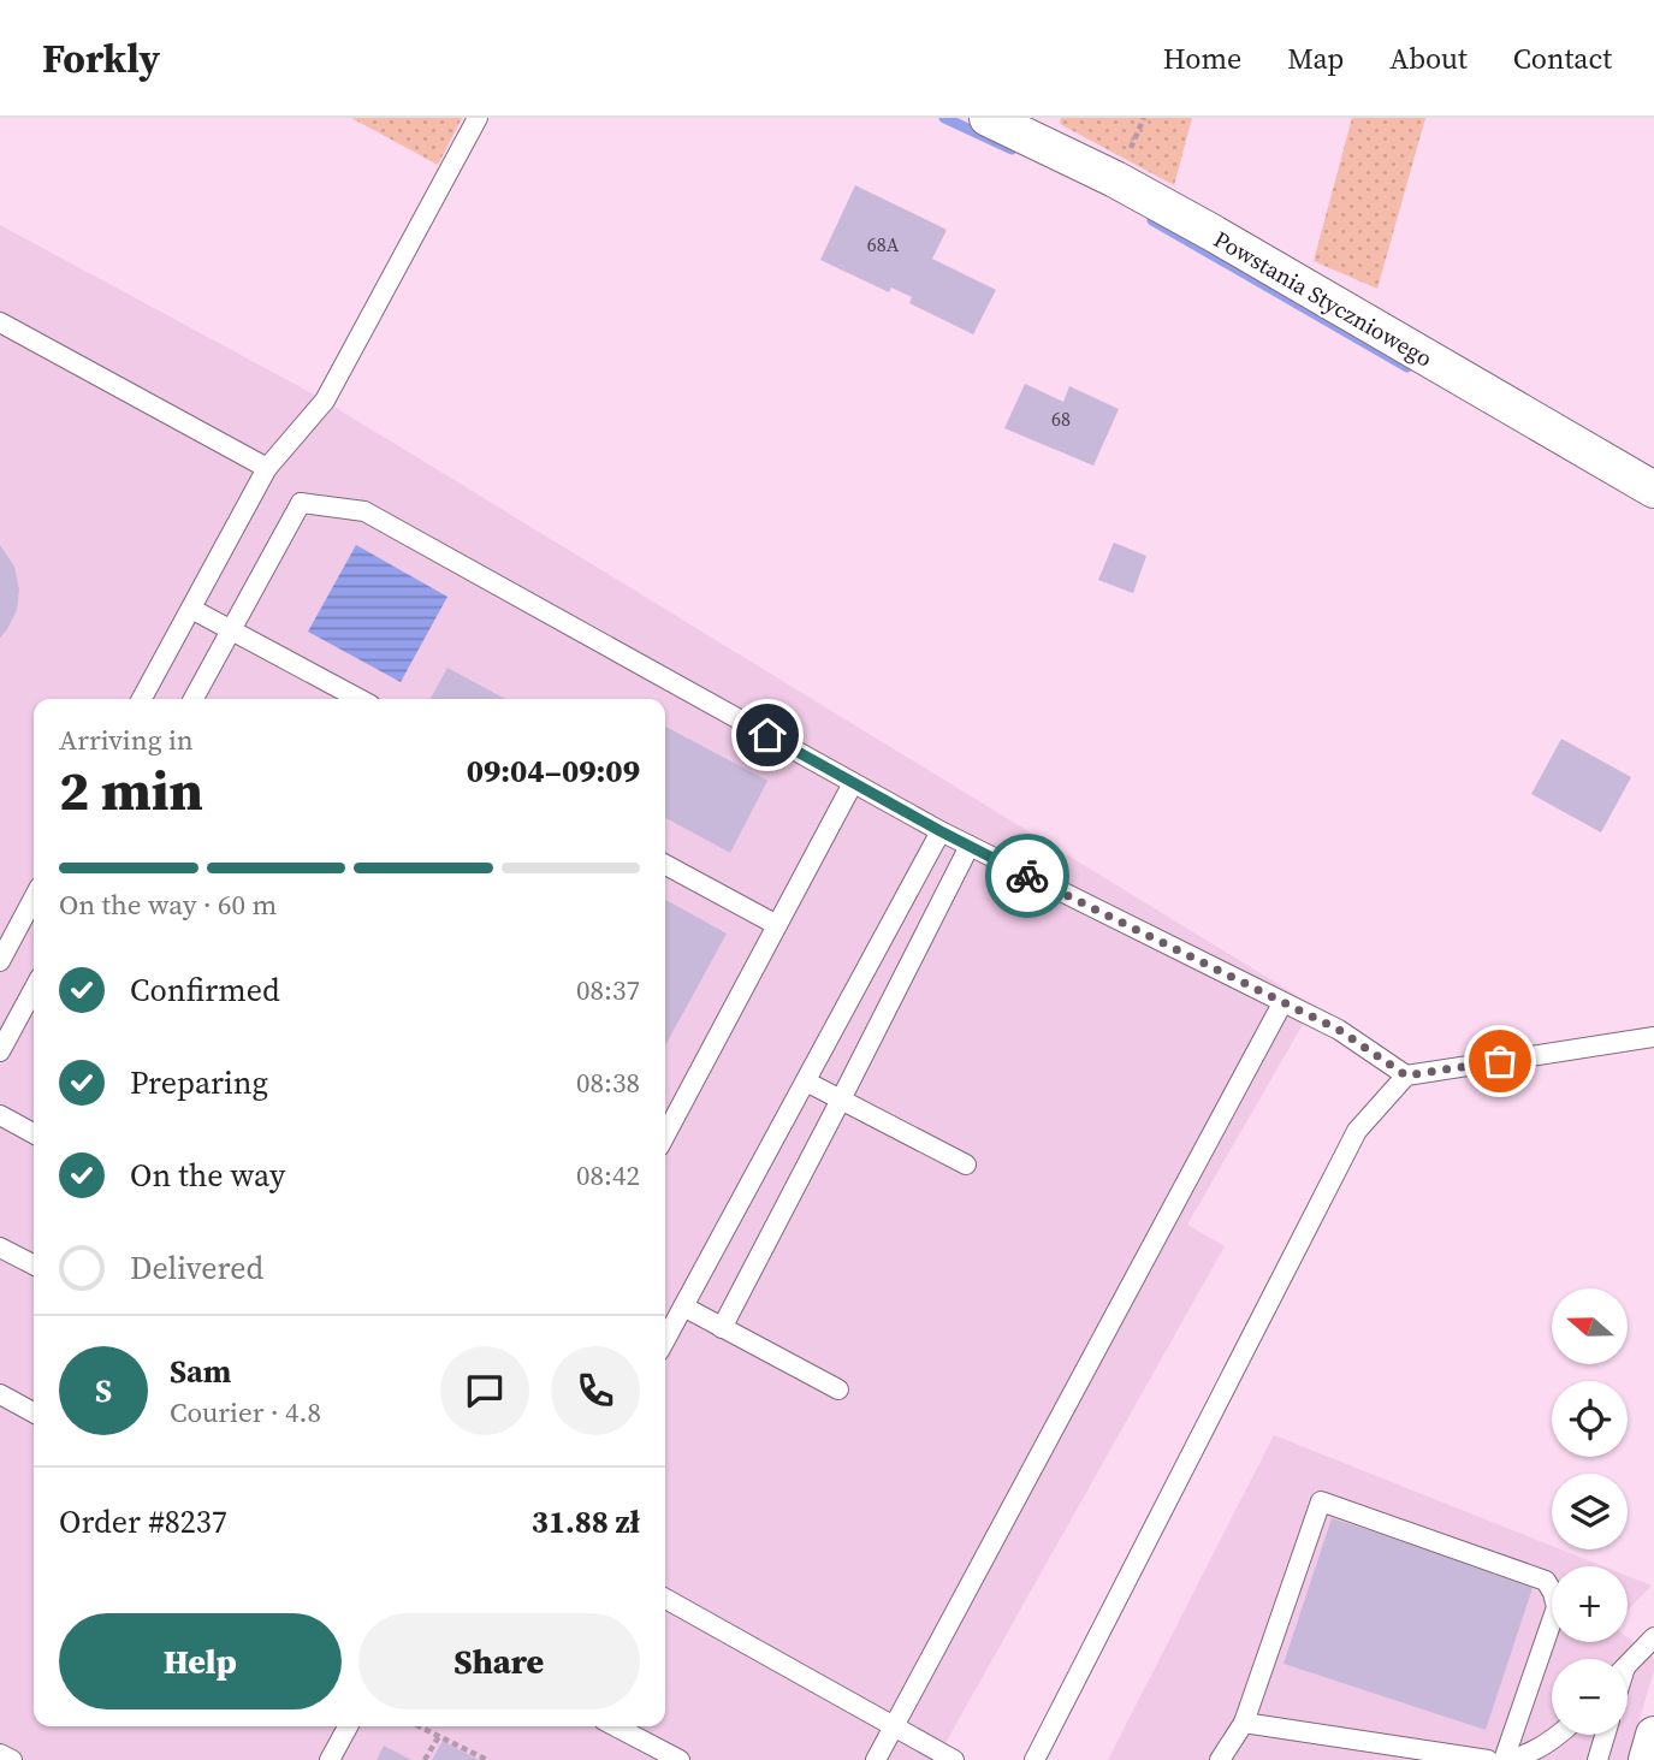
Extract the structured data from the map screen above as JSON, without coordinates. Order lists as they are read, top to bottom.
{
  "streets": {
    "street": ["Powstania Styczniowego"]
  },
  "house_numbers": ["68A", "68"],
  "north": "left",
  "page": {
    "header": "Forkly",
    "nav": [
      "Home",
      "Map",
      "About",
      "Contact"
    ],
    "heading": ["2 min", "Arriving in", "09:04–09:09"],
    "panel": [
      "Sam",
      "Courier · 4.8",
      "Order #8237",
      "31.88 zł"
    ],
    "bar": "On the way · 60 m",
    "list": [
      ["Confirmed", "08:37"],
      ["Preparing", "08:38"],
      ["On the way", "08:42"],
      "Delivered"
    ],
    "map_buttons": ["+", "−"],
    "round": "S",
    "buttons": ["Help", "Share"]
  }
}
